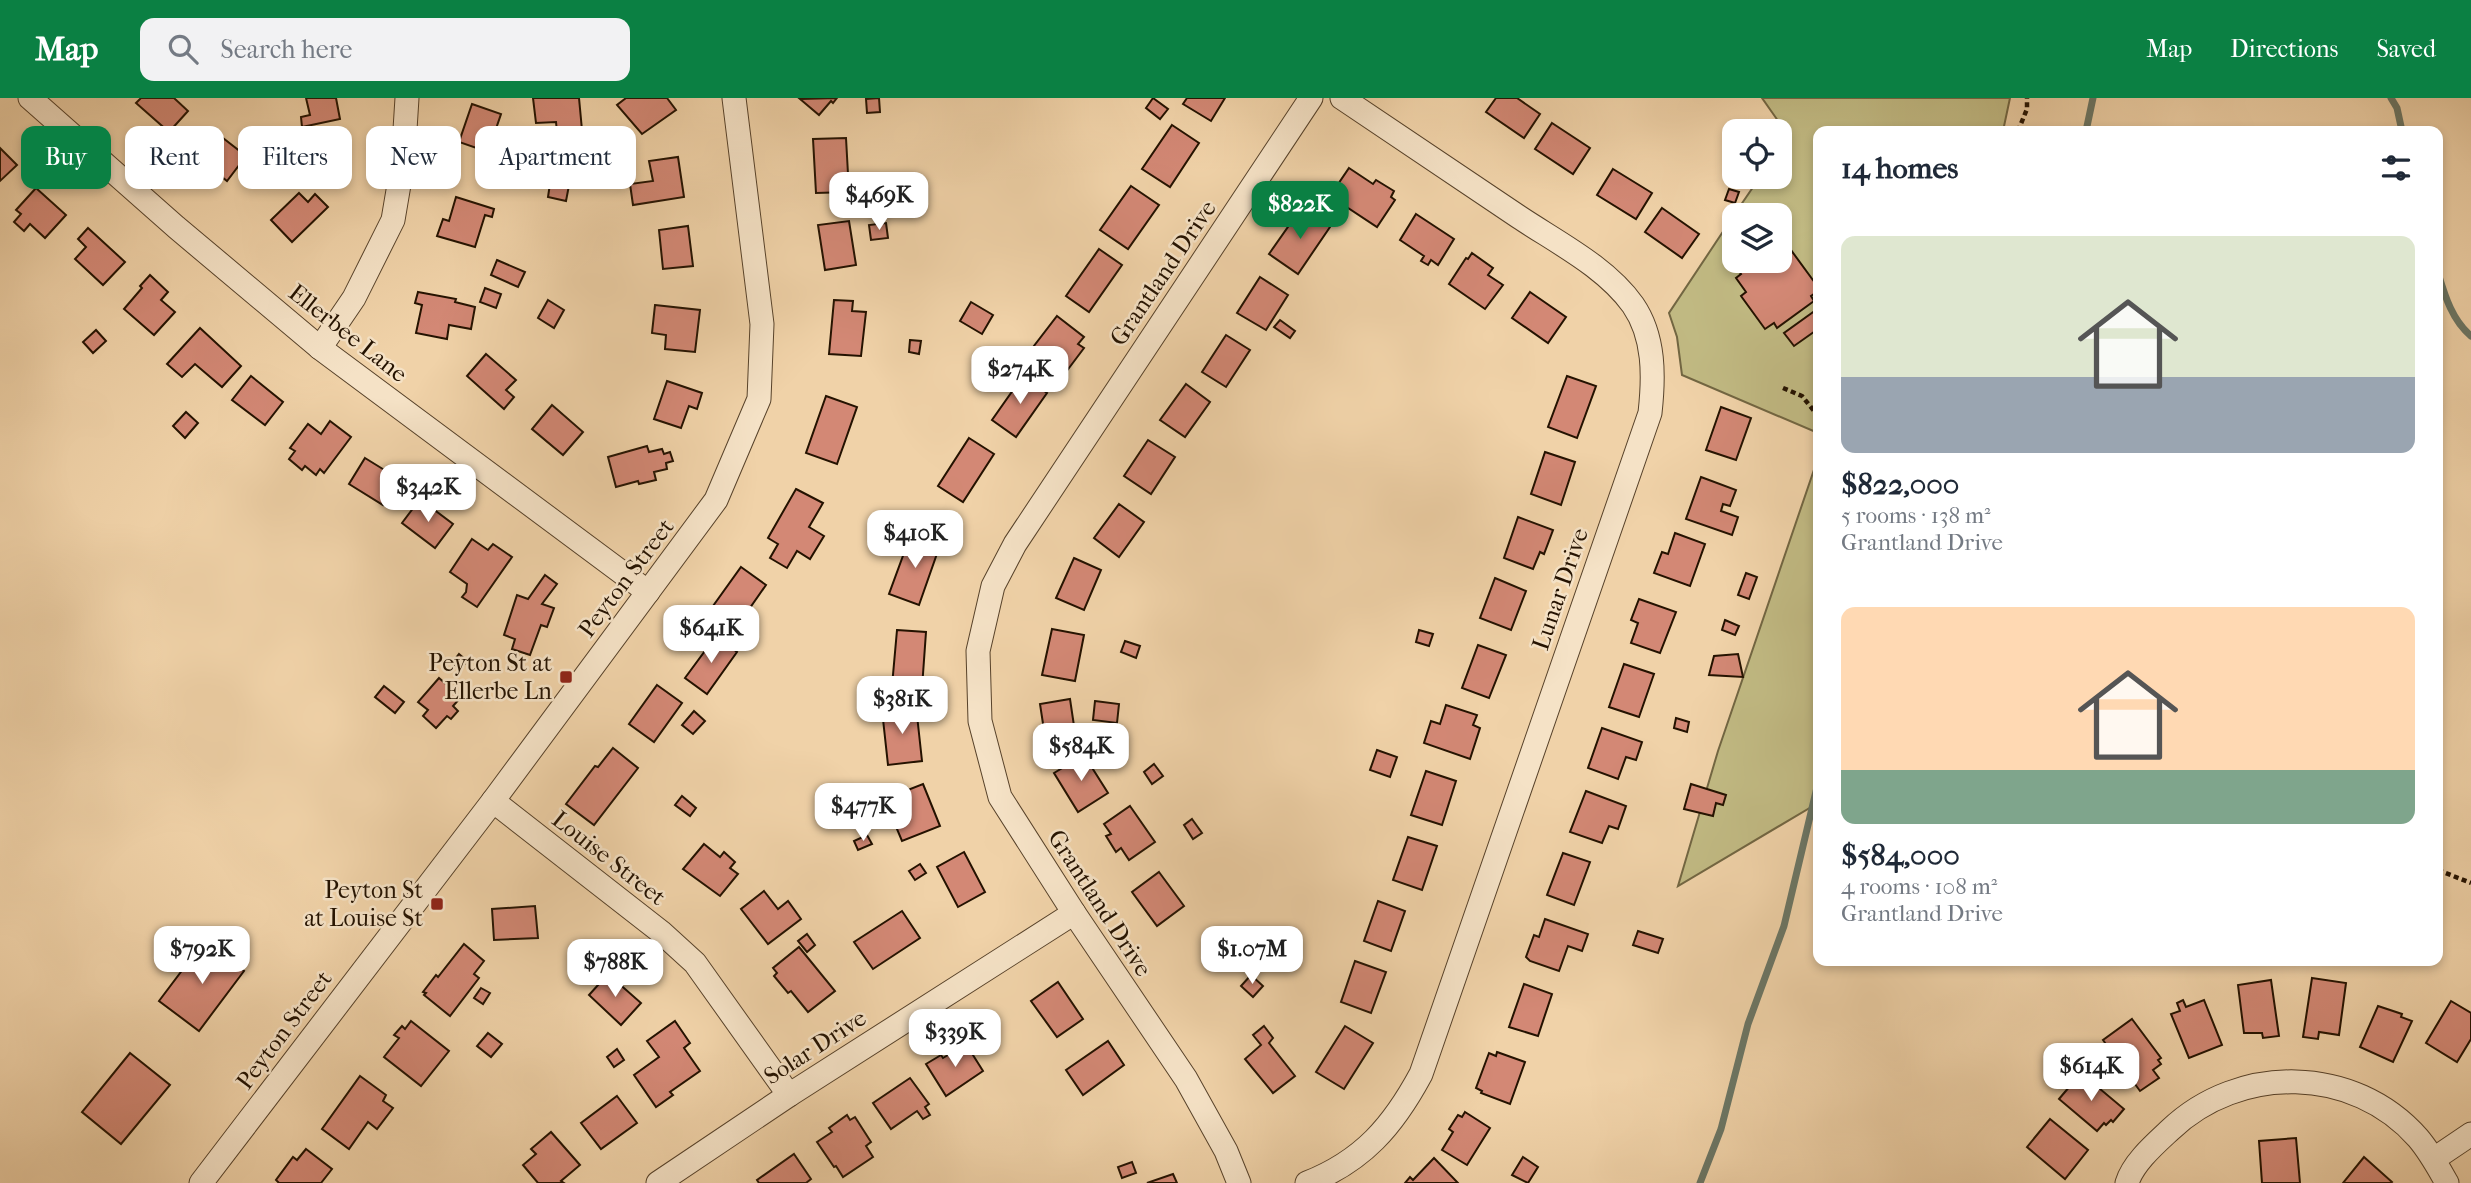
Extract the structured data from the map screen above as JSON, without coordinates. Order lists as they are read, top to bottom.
{
  "streets": {
    "street": [
      "Grantland Drive",
      "Ellerbee Lane",
      "Peyton Street",
      "Lunar Drive",
      "Louise Street",
      "Solar Drive"
    ]
  },
  "crossings": [
    ["Grantland Drive", "Solar Drive"],
    ["Ellerbee Lane", "Peyton Street"],
    ["Peyton Street", "Louise Street"],
    ["Louise Street", "Solar Drive"]
  ],
  "places": {
    "transit": ["Peyton St at Ellerbe Ln", "Peyton St at Louise St"]
  },
  "page": {
    "header": "Map",
    "search": "Search here",
    "nav": ["Map", "Directions", "Saved"],
    "chip": [
      "Buy",
      "Rent",
      "Filters",
      "New",
      "Apartment"
    ],
    "heading": "14 homes",
    "price": [
      "$469K",
      "$822K",
      "$274K",
      "$342K",
      "$410K",
      "$641K",
      "$381K",
      "$584K",
      "$477K",
      "$792K",
      "$1.07M",
      "$788K",
      "$339K",
      "$614K"
    ],
    "list": [
      {
        "name": "$822,000",
        "note": "5 rooms · 138 m² · Grantland Drive"
      },
      {
        "name": "$584,000",
        "note": "4 rooms · 108 m² · Grantland Drive"
      }
    ]
  }
}
